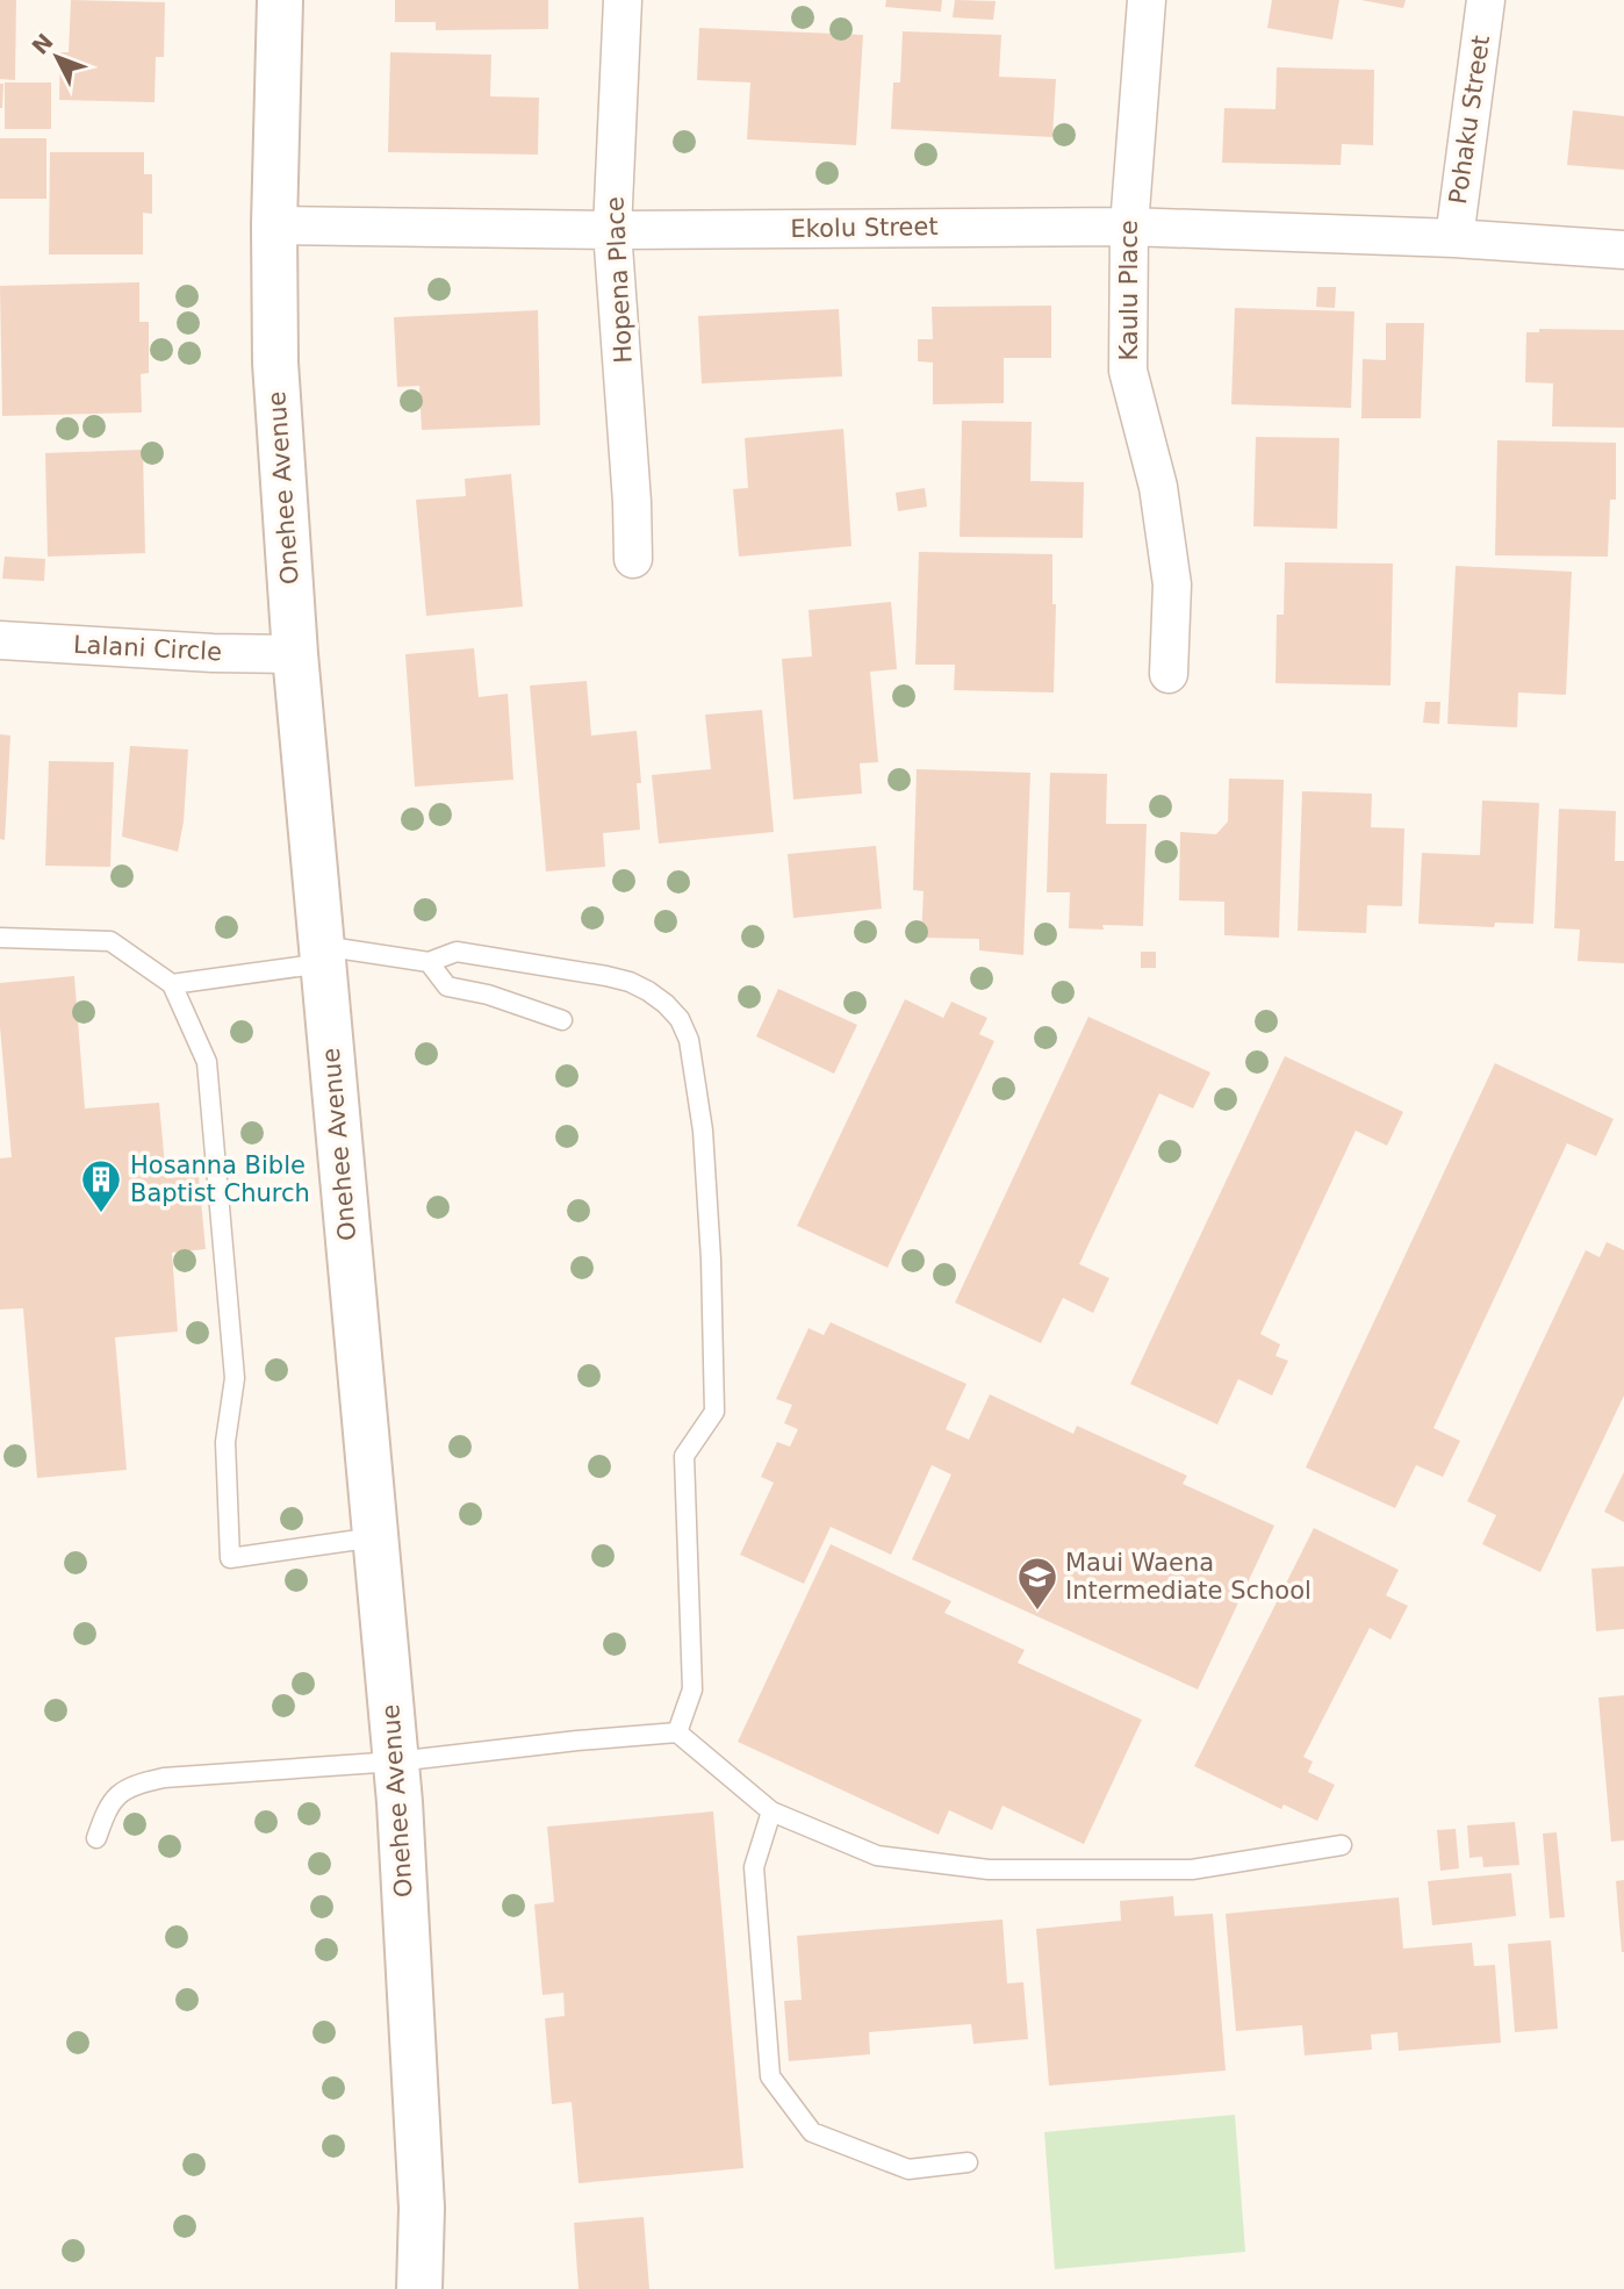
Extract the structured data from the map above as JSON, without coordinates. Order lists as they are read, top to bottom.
{
  "streets": {
    "street": [
      "Pohaku Street",
      "Ekolu Street",
      "Hopena Place",
      "Kaulu Place",
      "Onehee Avenue",
      "Lalani Circle"
    ]
  },
  "crossings": [
    ["Pohaku Street", "Ekolu Street"],
    ["Ekolu Street", "Hopena Place"],
    ["Ekolu Street", "Kaulu Place"],
    ["Ekolu Street", "Onehee Avenue"],
    ["Onehee Avenue", "Lalani Circle"]
  ],
  "places": {
    "building": ["Hosanna Bible Baptist Church"],
    "school or university": ["Maui Waena Intermediate School"]
  },
  "north": "top left"
}
